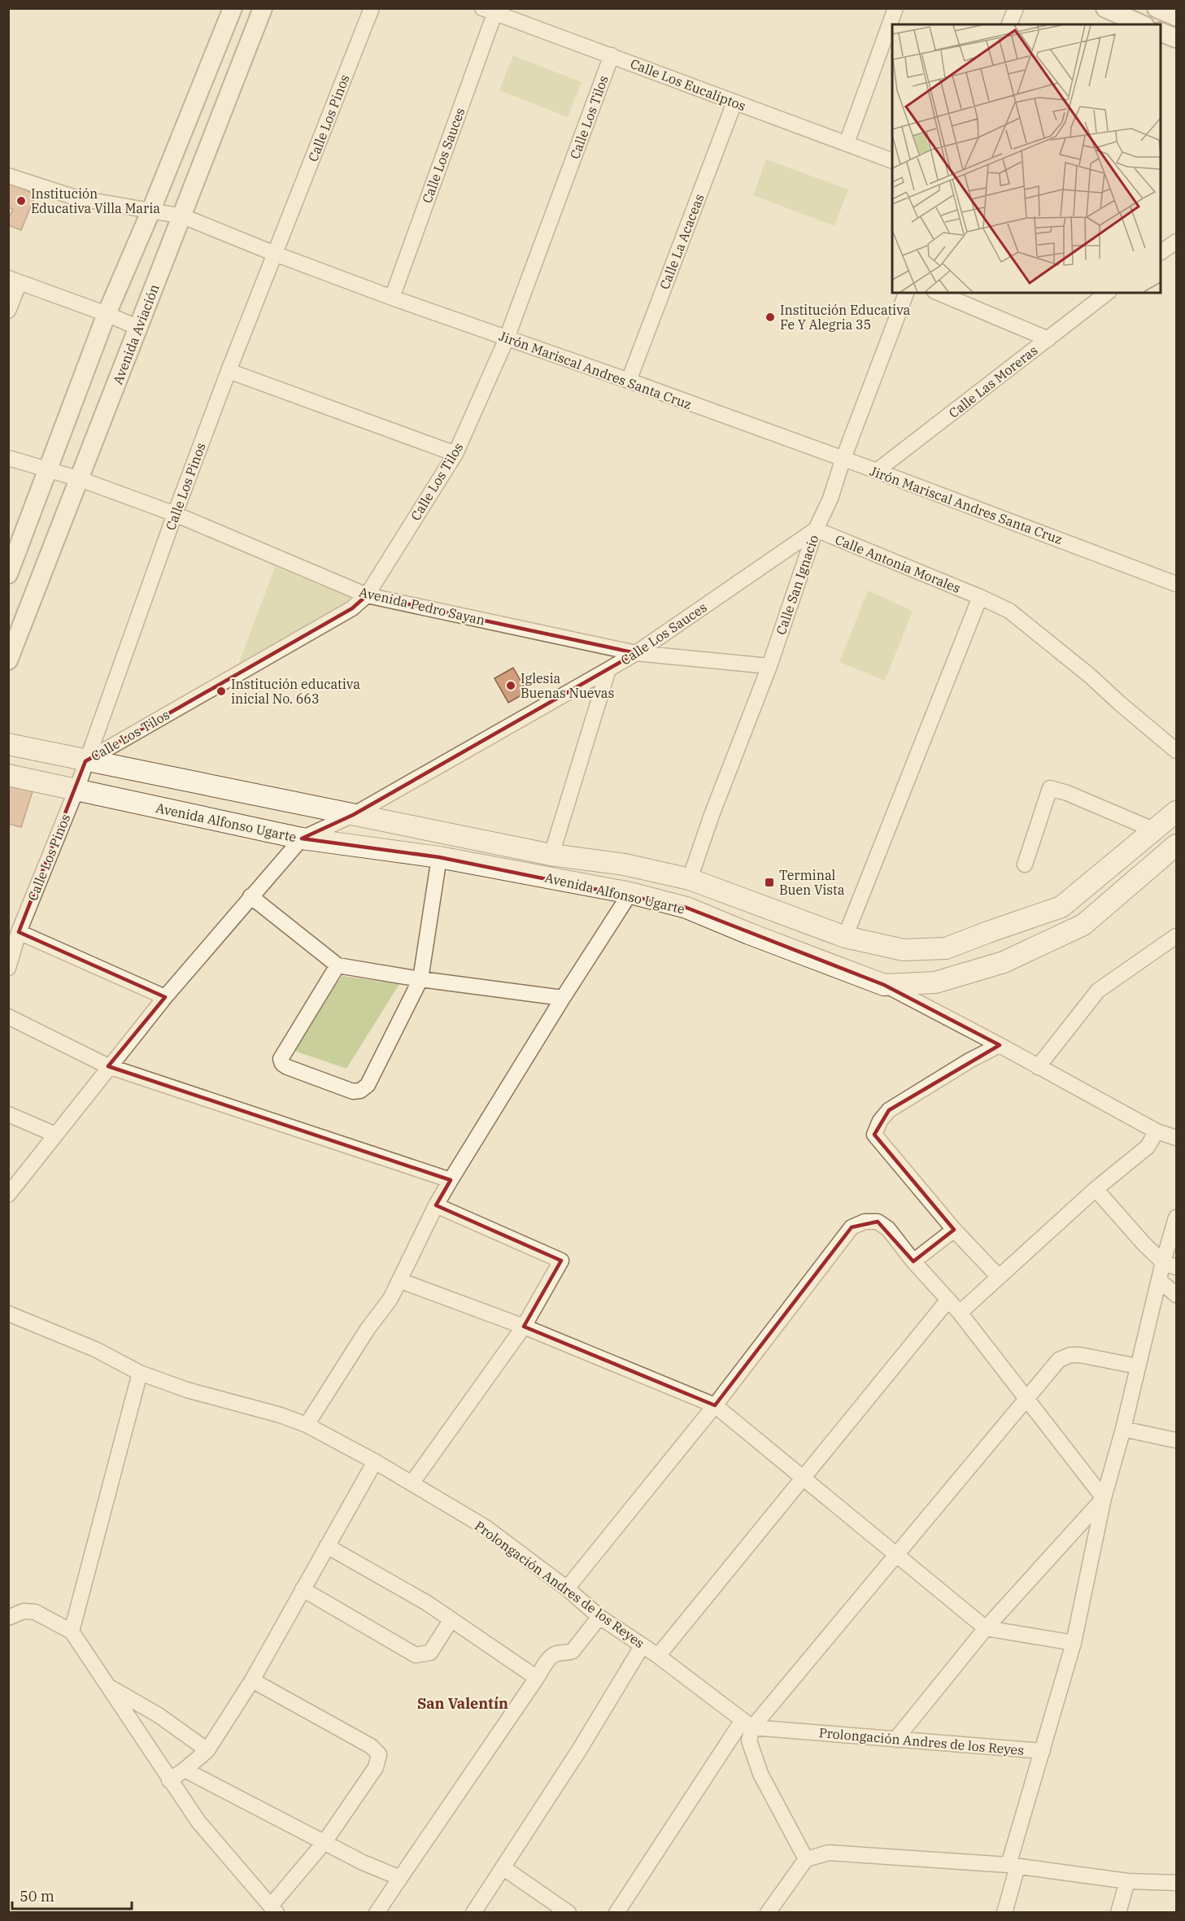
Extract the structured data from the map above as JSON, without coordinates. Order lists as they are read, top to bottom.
{
  "streets": {
    "main road": ["Avenida Alfonso Ugarte"],
    "street": [
      "Calle Los Eucaliptos",
      "Calle Los Tilos",
      "Calle Los Pinos",
      "Calle Los Sauces",
      "Calle La Acaceas",
      "Avenida Aviación",
      "Jirón Mariscal Andres Santa Cruz",
      "Calle Las Moreras",
      "Calle Antonia Morales",
      "Calle San Ignacio",
      "Avenida Pedro Sayan",
      "Prolongación Andres de los Reyes"
    ]
  },
  "crossings": [
    ["Calle Los Eucaliptos", "Calle Los Tilos"],
    ["Calle Los Eucaliptos", "Calle Los Sauces"],
    ["Calle Los Eucaliptos", "Calle La Acaceas"],
    ["Calle Los Tilos", "Calle Los Pinos"],
    ["Calle Los Tilos", "Jirón Mariscal Andres Santa Cruz"],
    ["Calle Los Tilos", "Avenida Pedro Sayan"],
    ["Calle Los Tilos", "Avenida Alfonso Ugarte"],
    ["Calle Los Pinos", "Jirón Mariscal Andres Santa Cruz"],
    ["Calle Los Pinos", "Avenida Pedro Sayan"],
    ["Calle Los Pinos", "Avenida Alfonso Ugarte"],
    ["Calle Los Sauces", "Jirón Mariscal Andres Santa Cruz"],
    ["Calle Los Sauces", "Calle Antonia Morales"],
    ["Calle Los Sauces", "Calle San Ignacio"],
    ["Calle Los Sauces", "Avenida Pedro Sayan"],
    ["Calle Los Sauces", "Avenida Alfonso Ugarte"],
    ["Calle La Acaceas", "Jirón Mariscal Andres Santa Cruz"],
    ["Avenida Aviación", "Jirón Mariscal Andres Santa Cruz"],
    ["Avenida Aviación", "Avenida Pedro Sayan"],
    ["Jirón Mariscal Andres Santa Cruz", "Calle Las Moreras"],
    ["Jirón Mariscal Andres Santa Cruz", "Calle San Ignacio"],
    ["Calle Antonia Morales", "Calle San Ignacio"],
    ["Calle San Ignacio", "Avenida Pedro Sayan"],
    ["Calle San Ignacio", "Avenida Alfonso Ugarte"]
  ],
  "districts": ["San Valentín"],
  "places": {
    "other": [
      "Institución Educativa Villa Maria",
      "Institución Educativa Fe Y Alegria 35",
      "Iglesia Buenas Nuevas",
      "Institución educativa inicial No. 663"
    ],
    "transit": ["Terminal Buen Vista"]
  },
  "scale_bar": "50 m"
}
